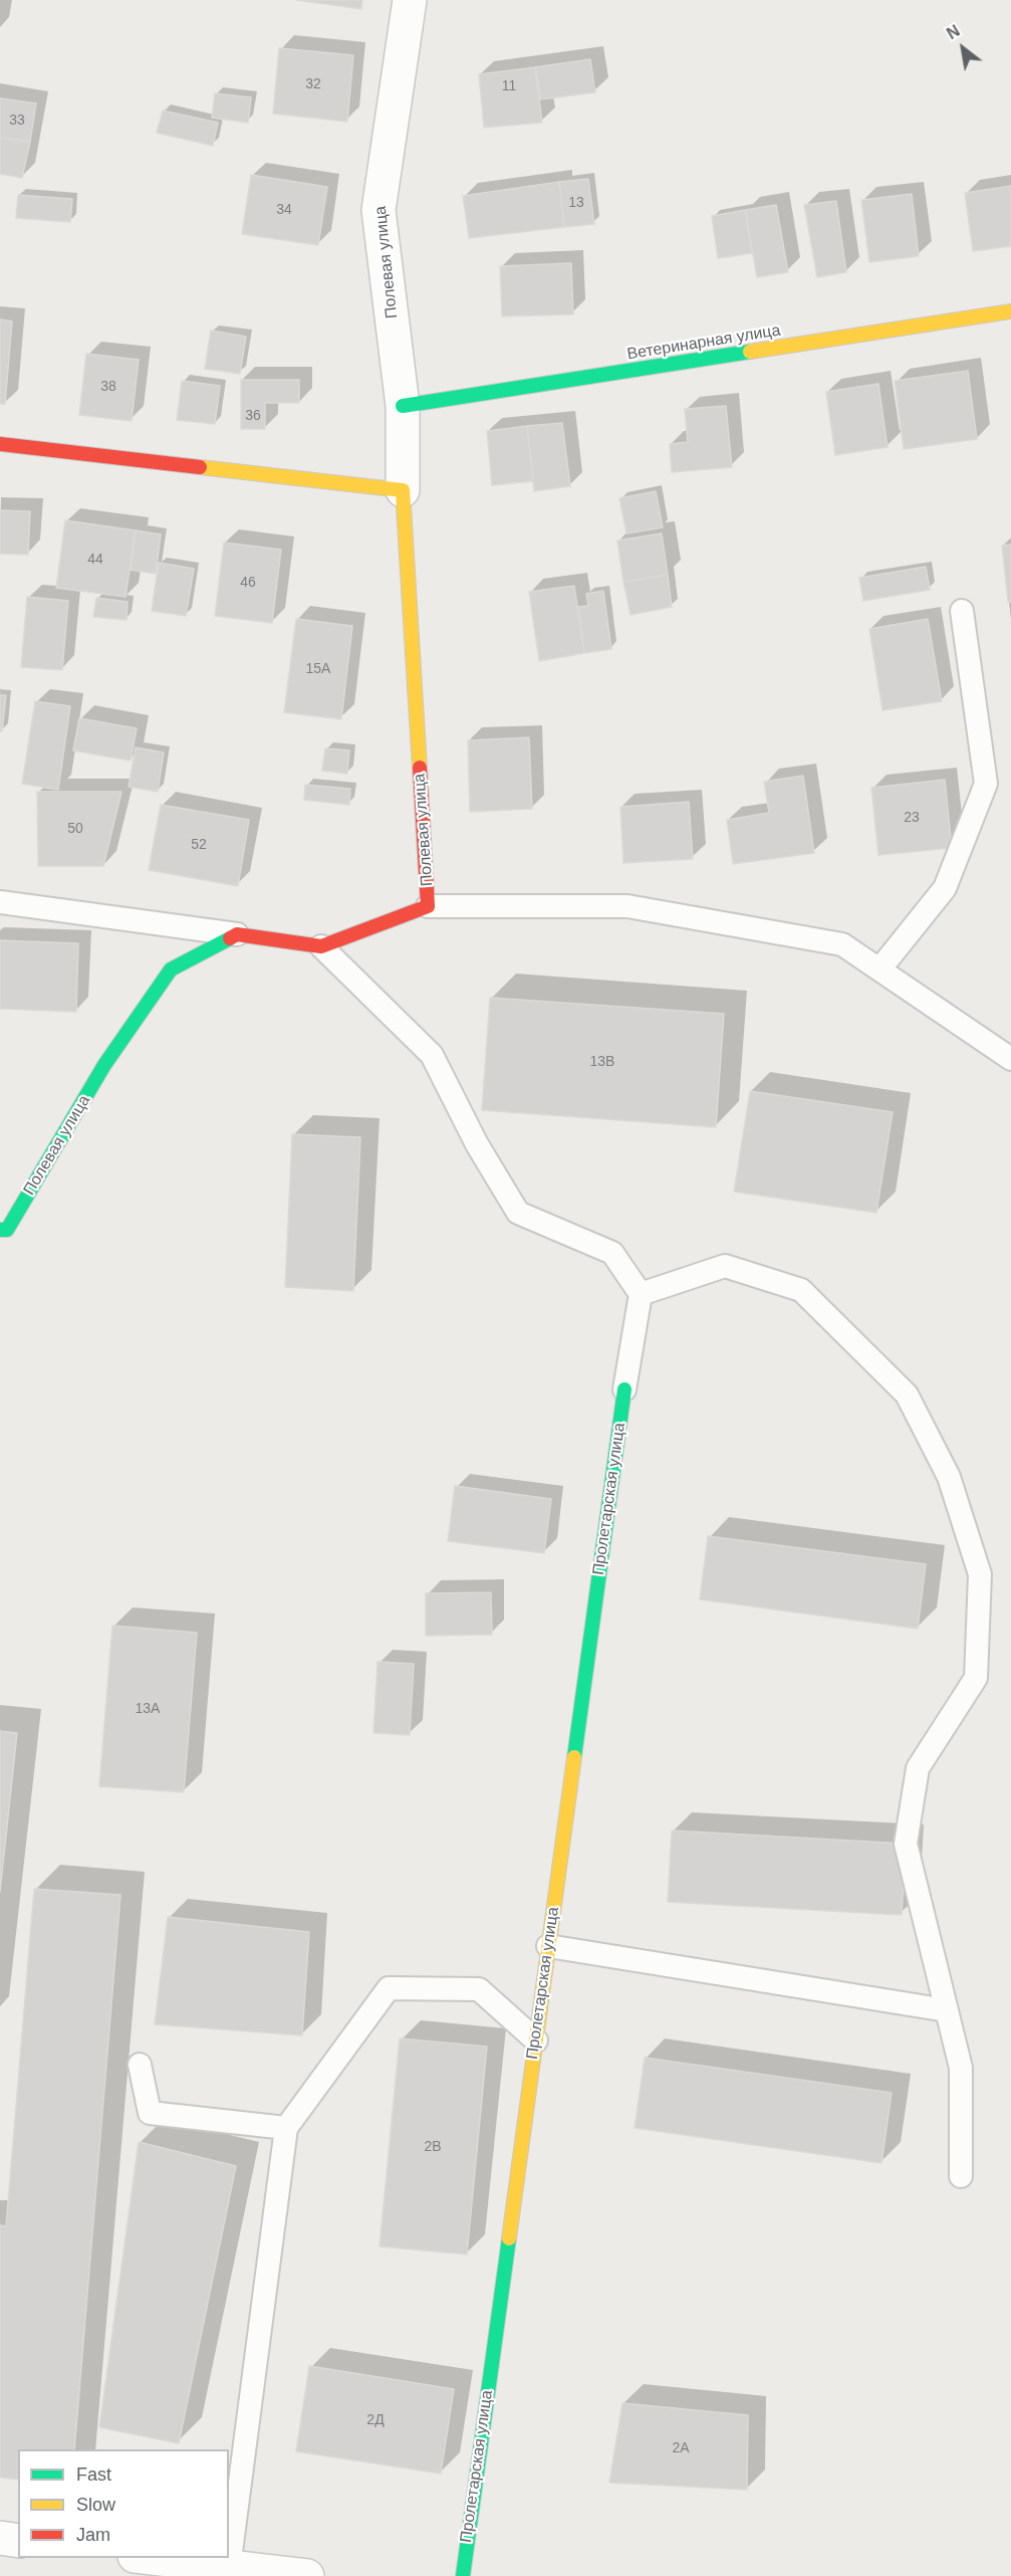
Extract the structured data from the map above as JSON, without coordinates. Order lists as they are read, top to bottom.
{
  "streets": {
    "street": ["Полевая улица", "Ветеринарная улица", "Пролетарская улица"]
  },
  "crossings": [
    ["Полевая улица", "Ветеринарная улица"]
  ],
  "house_numbers": [
    "32",
    "11",
    "33",
    "13",
    "34",
    "38",
    "36",
    "44",
    "46",
    "15А",
    "23",
    "50",
    "52",
    "13В",
    "13А",
    "2В",
    "2Д",
    "2А"
  ],
  "legend": ["Fast", "Slow", "Jam"],
  "north": "top left"
}
